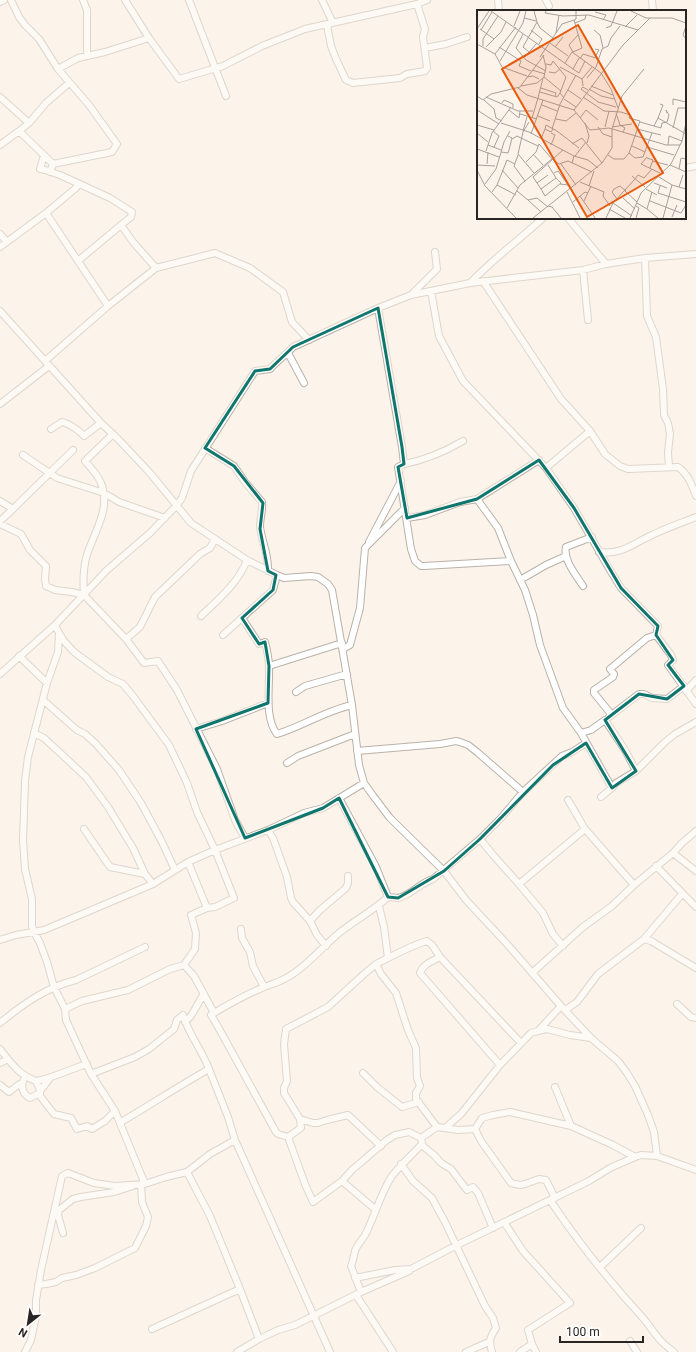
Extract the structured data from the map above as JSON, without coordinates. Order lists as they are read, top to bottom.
{
  "scale_bar": "100 m",
  "north": "bottom left"
}
